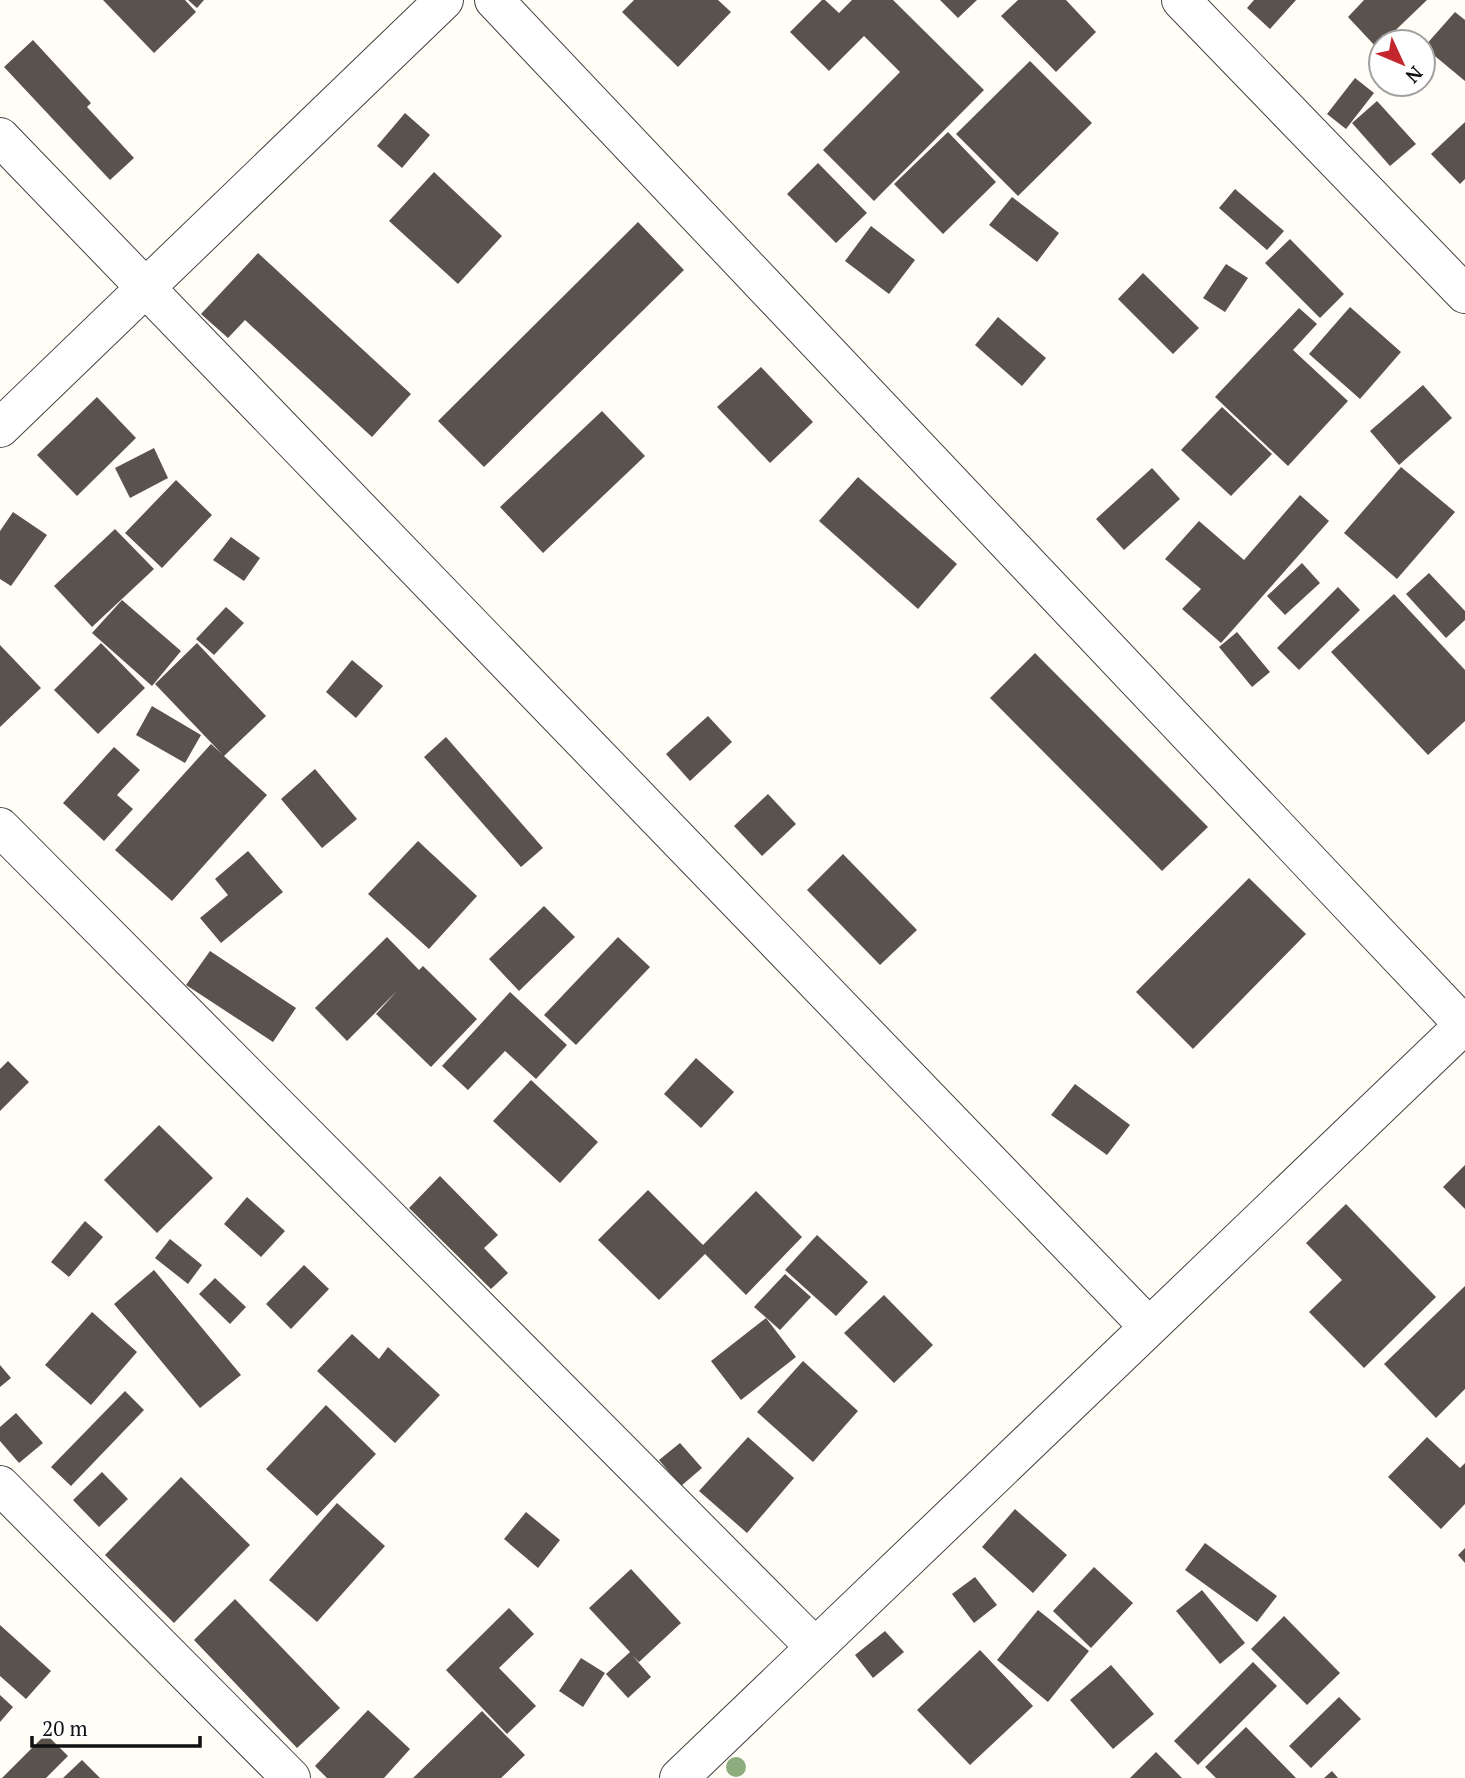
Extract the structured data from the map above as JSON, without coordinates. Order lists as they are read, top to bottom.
{
  "scale_bar": "20 m",
  "north": "bottom right"
}
